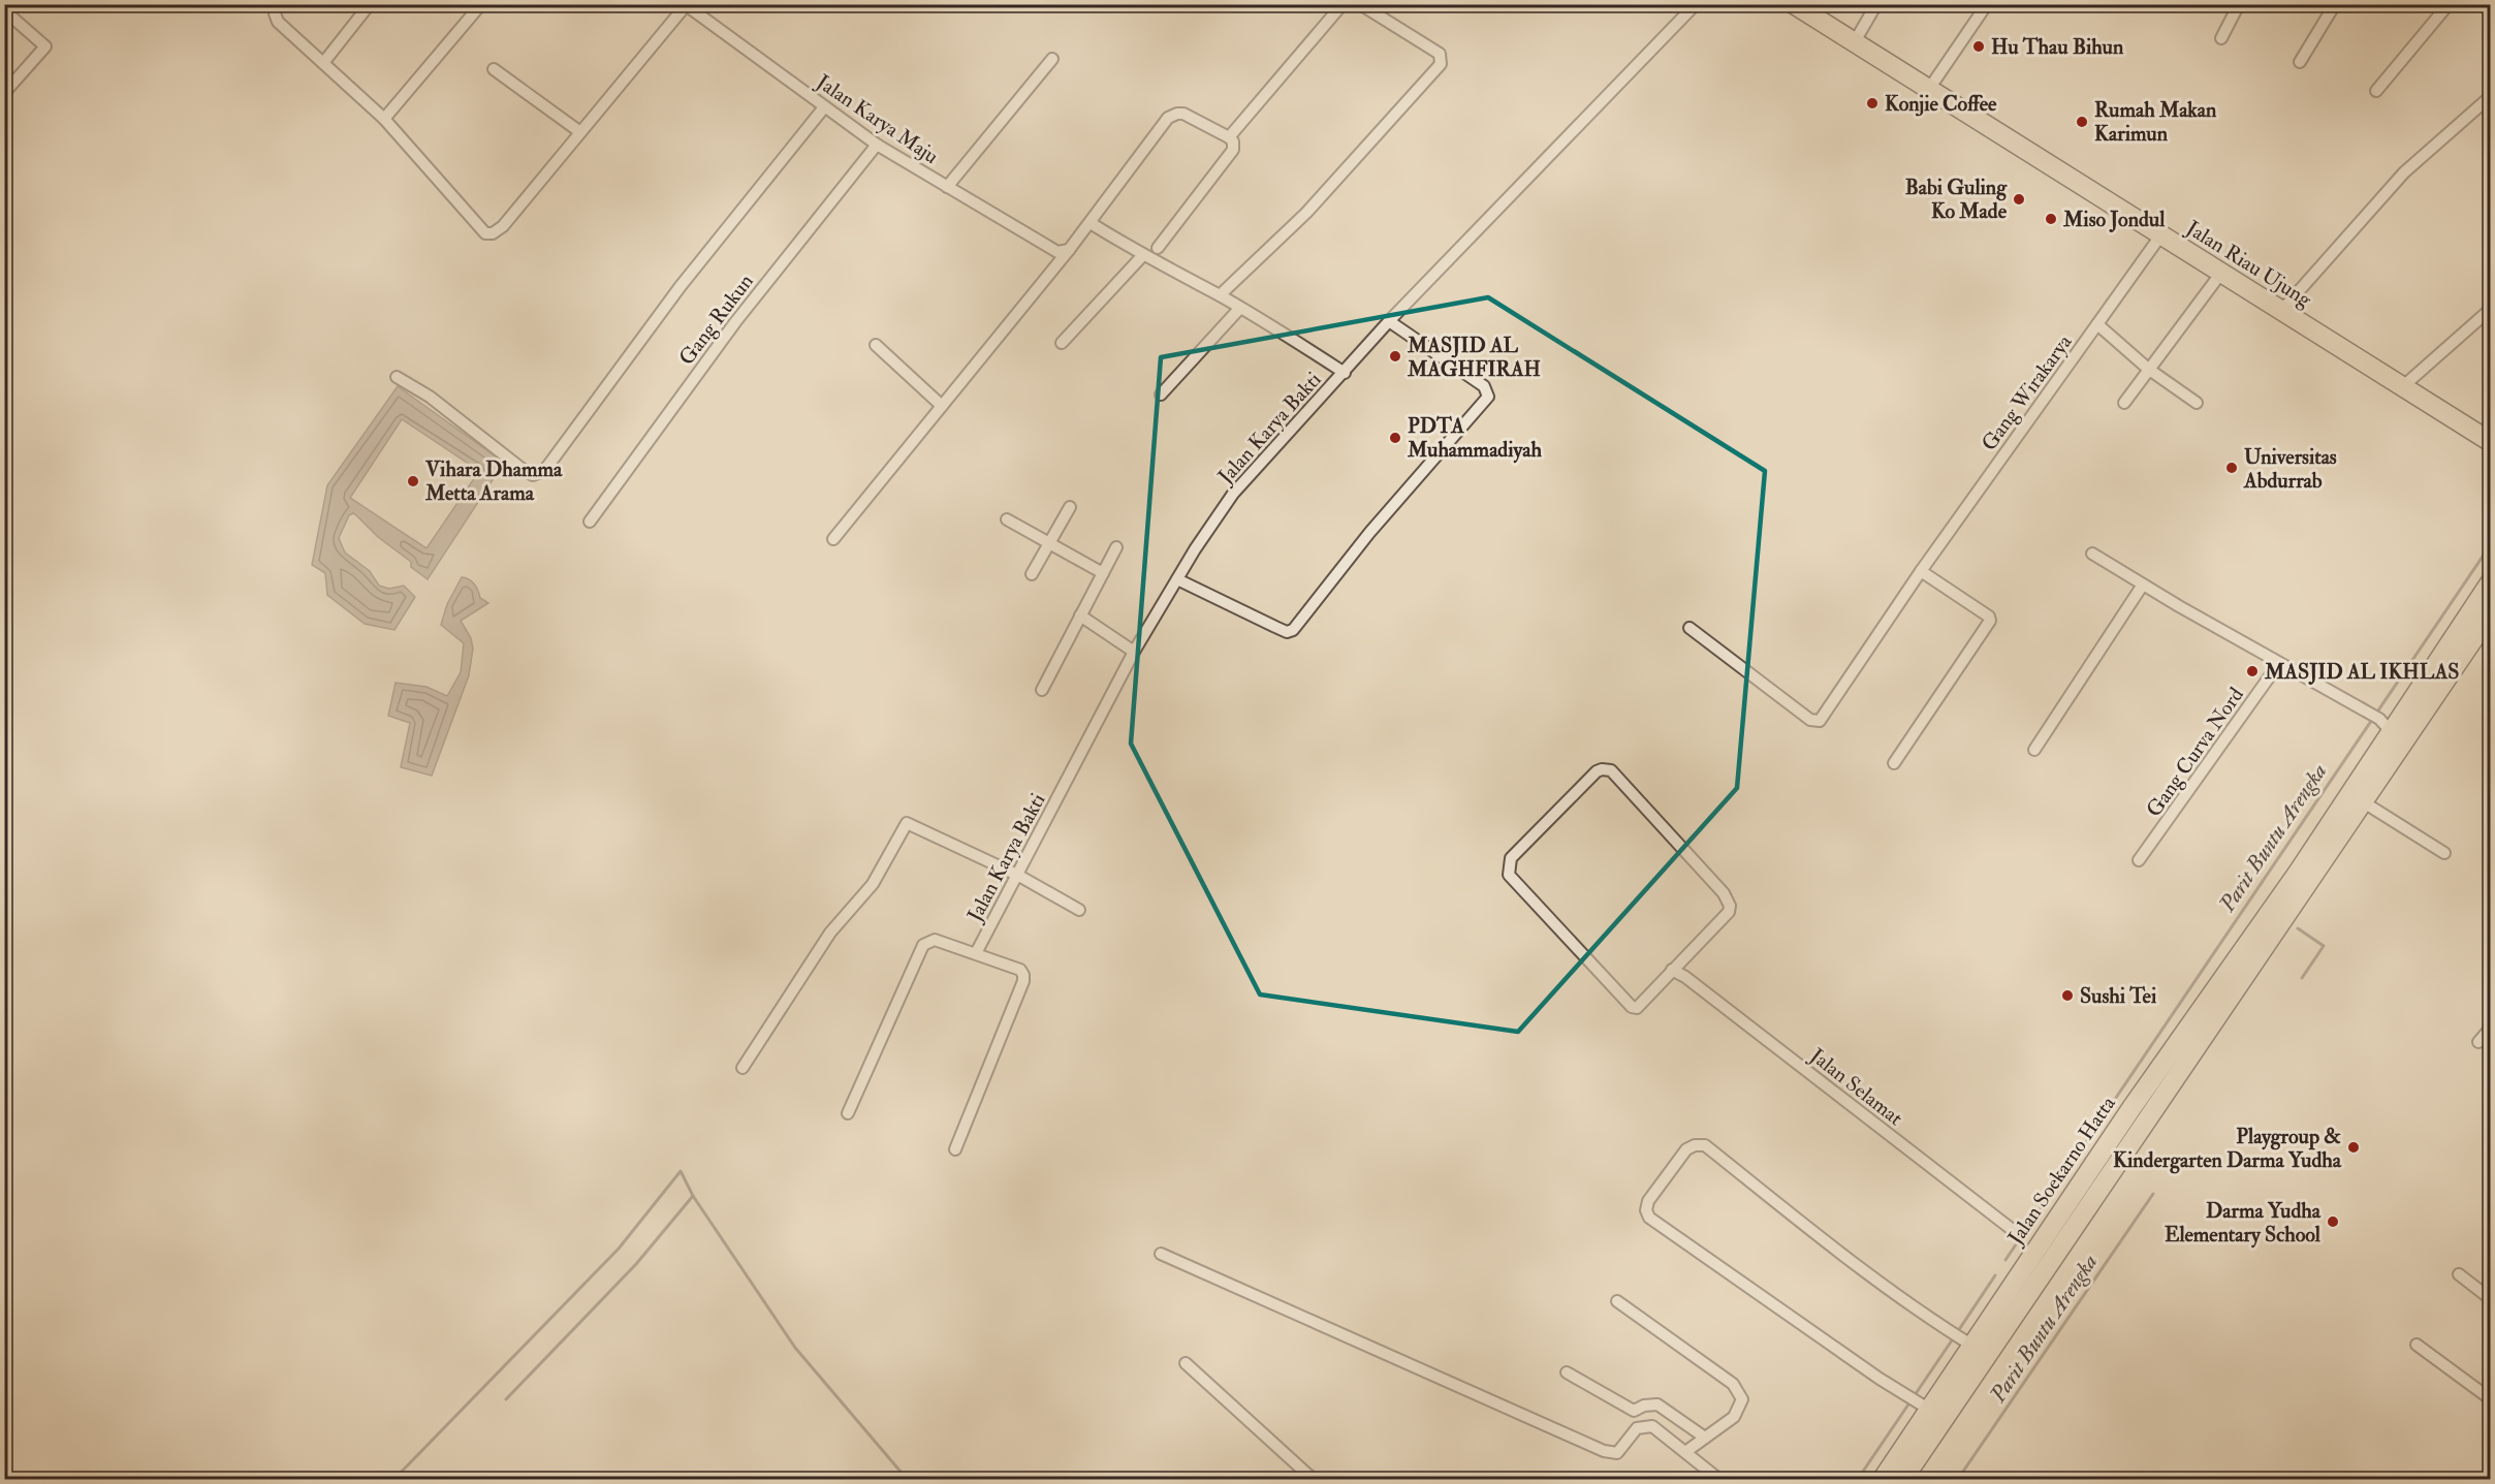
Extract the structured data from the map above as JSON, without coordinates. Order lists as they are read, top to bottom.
{
  "streets": {
    "main road": ["Jalan Riau Ujung", "Jalan Soekarno Hatta"],
    "street": [
      "Jalan Karya Maju",
      "Gang Rukun",
      "Gang Wirakarya",
      "Jalan Karya Bakti",
      "Gang Curva Nord",
      "Jalan Selamat"
    ]
  },
  "crossings": [
    ["Jalan Karya Maju", "Gang Rukun"],
    ["Jalan Riau Ujung", "Gang Wirakarya"]
  ],
  "water": ["Parit Buntu Arengka"],
  "places": [
    "Hu Thau Bihun",
    "Konjie Coffee",
    "Rumah Makan Karimun",
    "Babi Guling Ko Made",
    "Miso Jondul",
    "MASJID AL MAGHFIRAH",
    "PDTA Muhammadiyah",
    "Universitas Abdurrab",
    "Vihara Dhamma Metta Arama",
    "MASJID AL IKHLAS",
    "Sushi Tei",
    "Playgroup & Kindergarten Darma Yudha",
    "Darma Yudha Elementary School"
  ]
}
